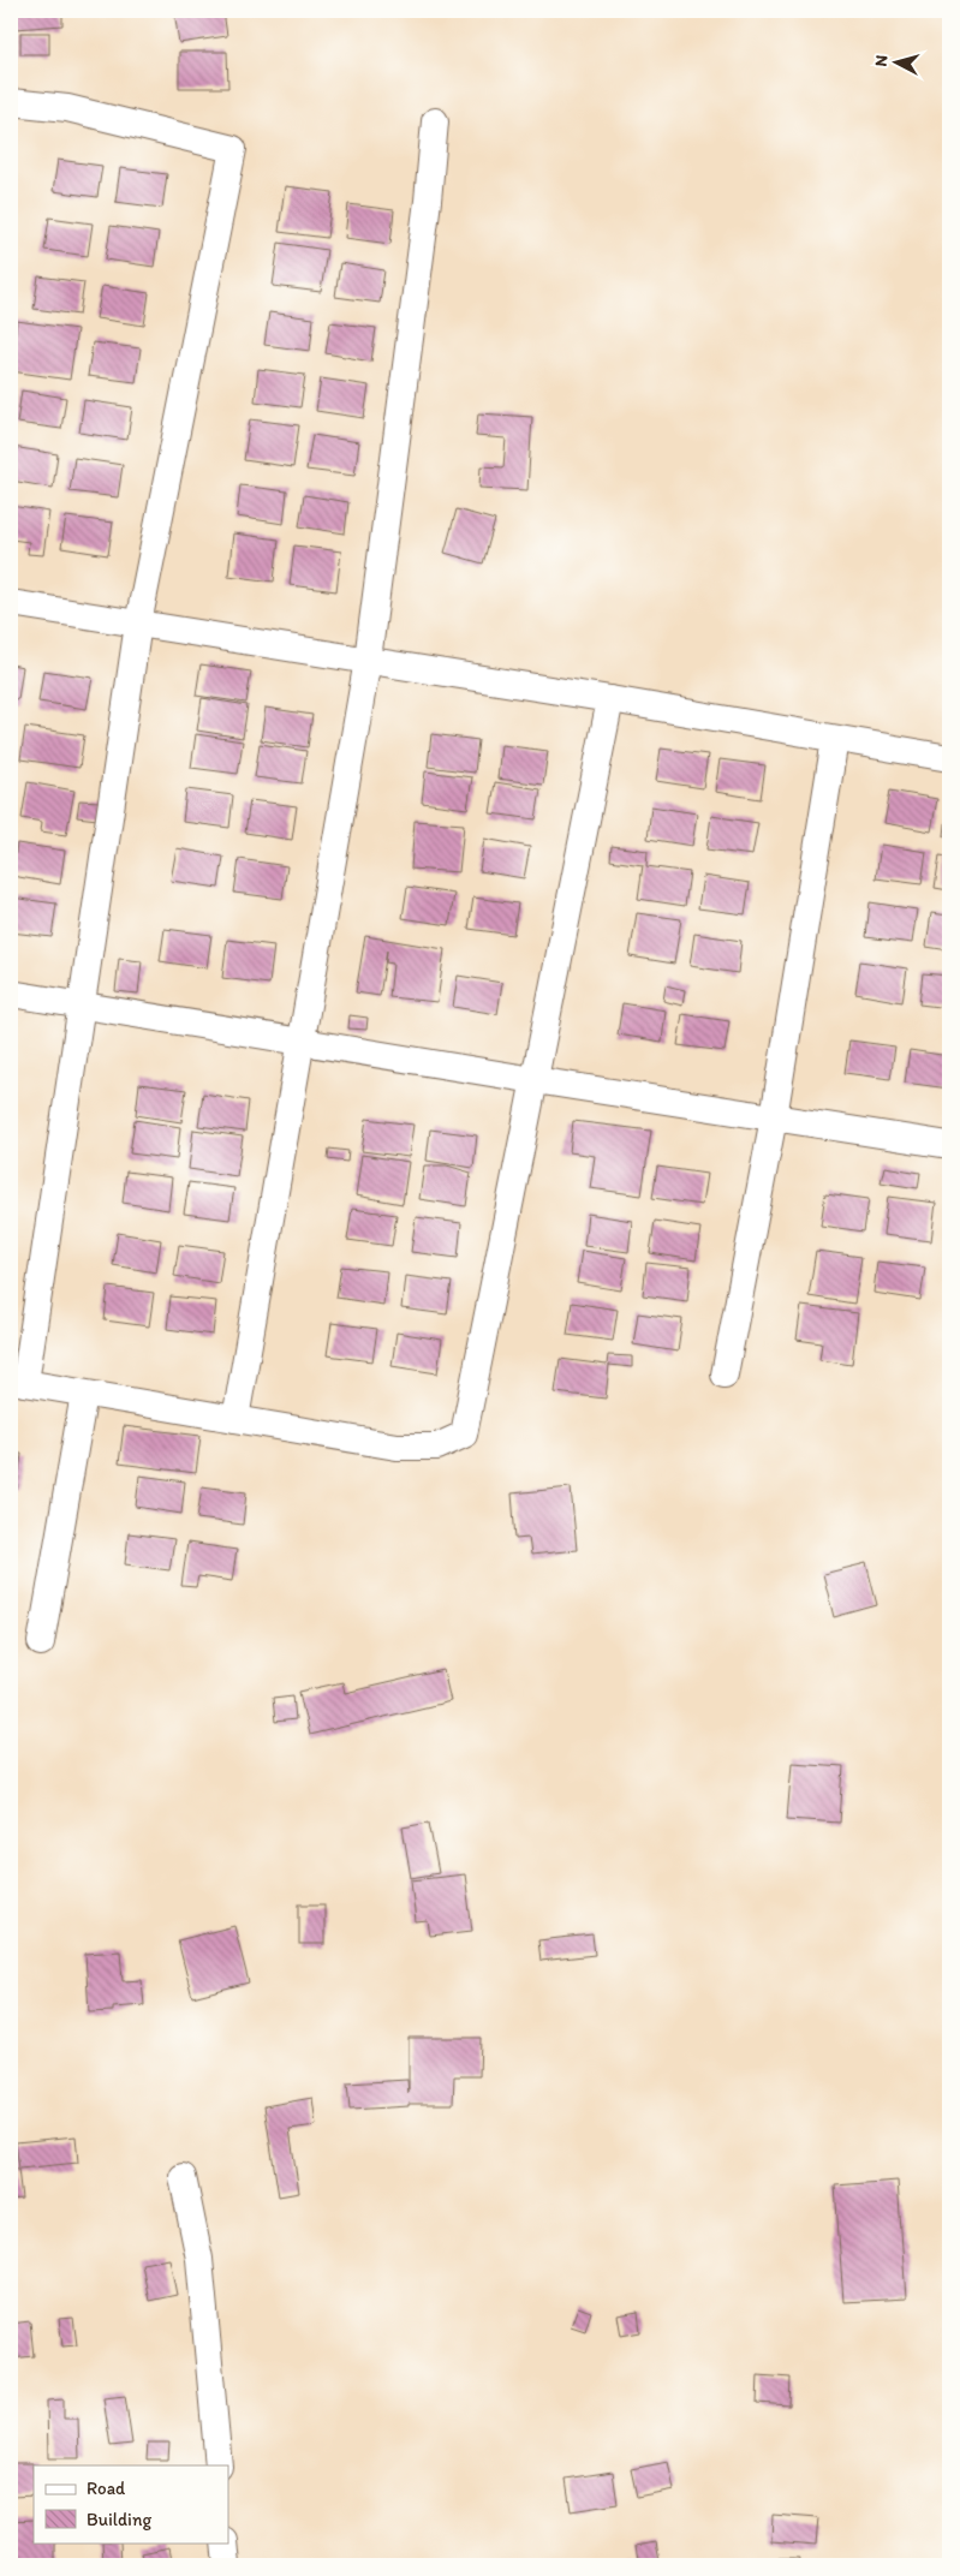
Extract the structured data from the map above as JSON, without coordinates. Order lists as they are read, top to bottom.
{
  "legend": ["Road", "Building"],
  "north": "left"
}
